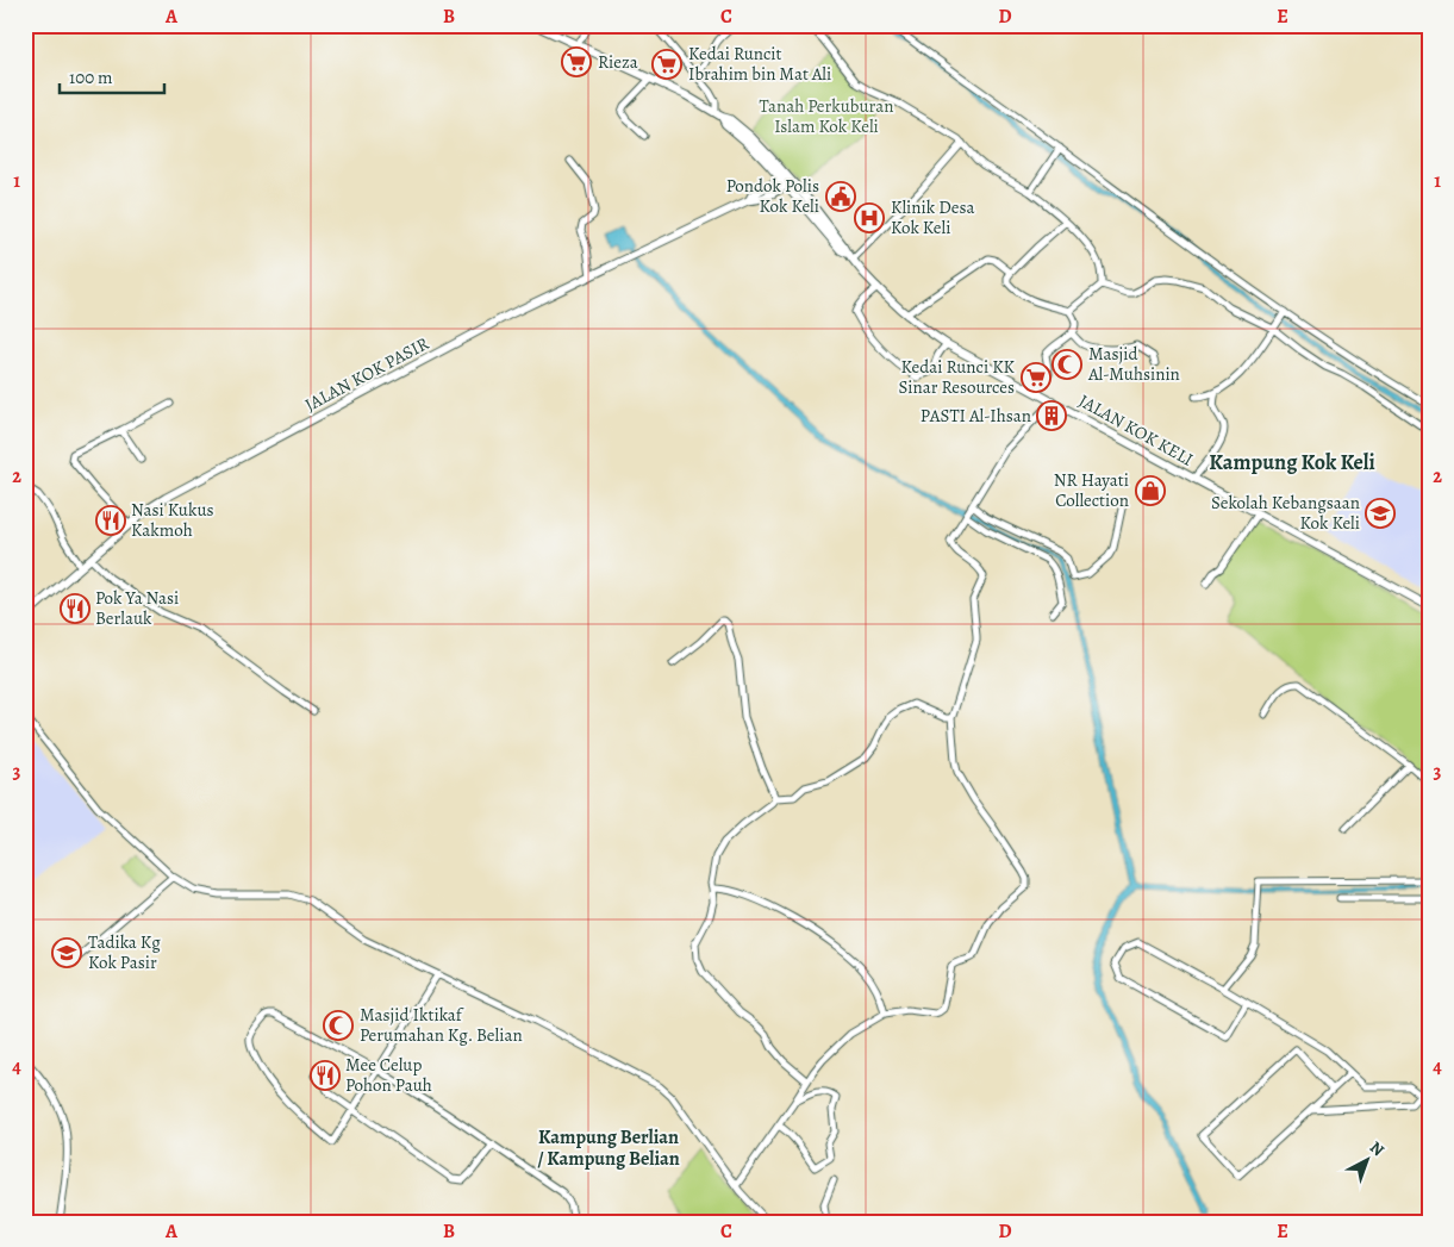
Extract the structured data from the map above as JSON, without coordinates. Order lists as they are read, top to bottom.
{
  "streets": {
    "street": ["JALAN KOK PASIR", "JALAN KOK KELI"]
  },
  "crossings": [
    ["JALAN KOK PASIR", "JALAN KOK KELI"]
  ],
  "districts": ["Kampung Kok Keli", "Kampung Berlian / Kampung Belian"],
  "parks": ["Tanah Perkuburan Islam Kok Keli"],
  "places": {
    "supermarket": ["Rieza", "Kedai Runcit Ibrahim bin Mat Ali", "Kedai Runci KK Sinar Resources"],
    "public building": ["Pondok Polis Kok Keli"],
    "hospital": ["Klinik Desa Kok Keli"],
    "mosque": ["Masjid Al-Muhsinin", "Masjid Iktikaf Perumahan Kg. Belian"],
    "building": ["PASTI Al-Ihsan"],
    "shop": ["NR Hayati Collection"],
    "school or university": ["Sekolah Kebangsaan Kok Keli", "Tadika Kg Kok Pasir"],
    "restaurant": ["Nasi Kukus Kakmoh", "Pok Ya Nasi Berlauk", "Mee Celup Pohon Pauh"]
  },
  "scale_bar": "100 m",
  "north": "top right",
  "grid": {
    "columns": [
      "A",
      "B",
      "C",
      "D",
      "E"
    ],
    "rows": [
      "1",
      "2",
      "3",
      "4"
    ]
  }
}
